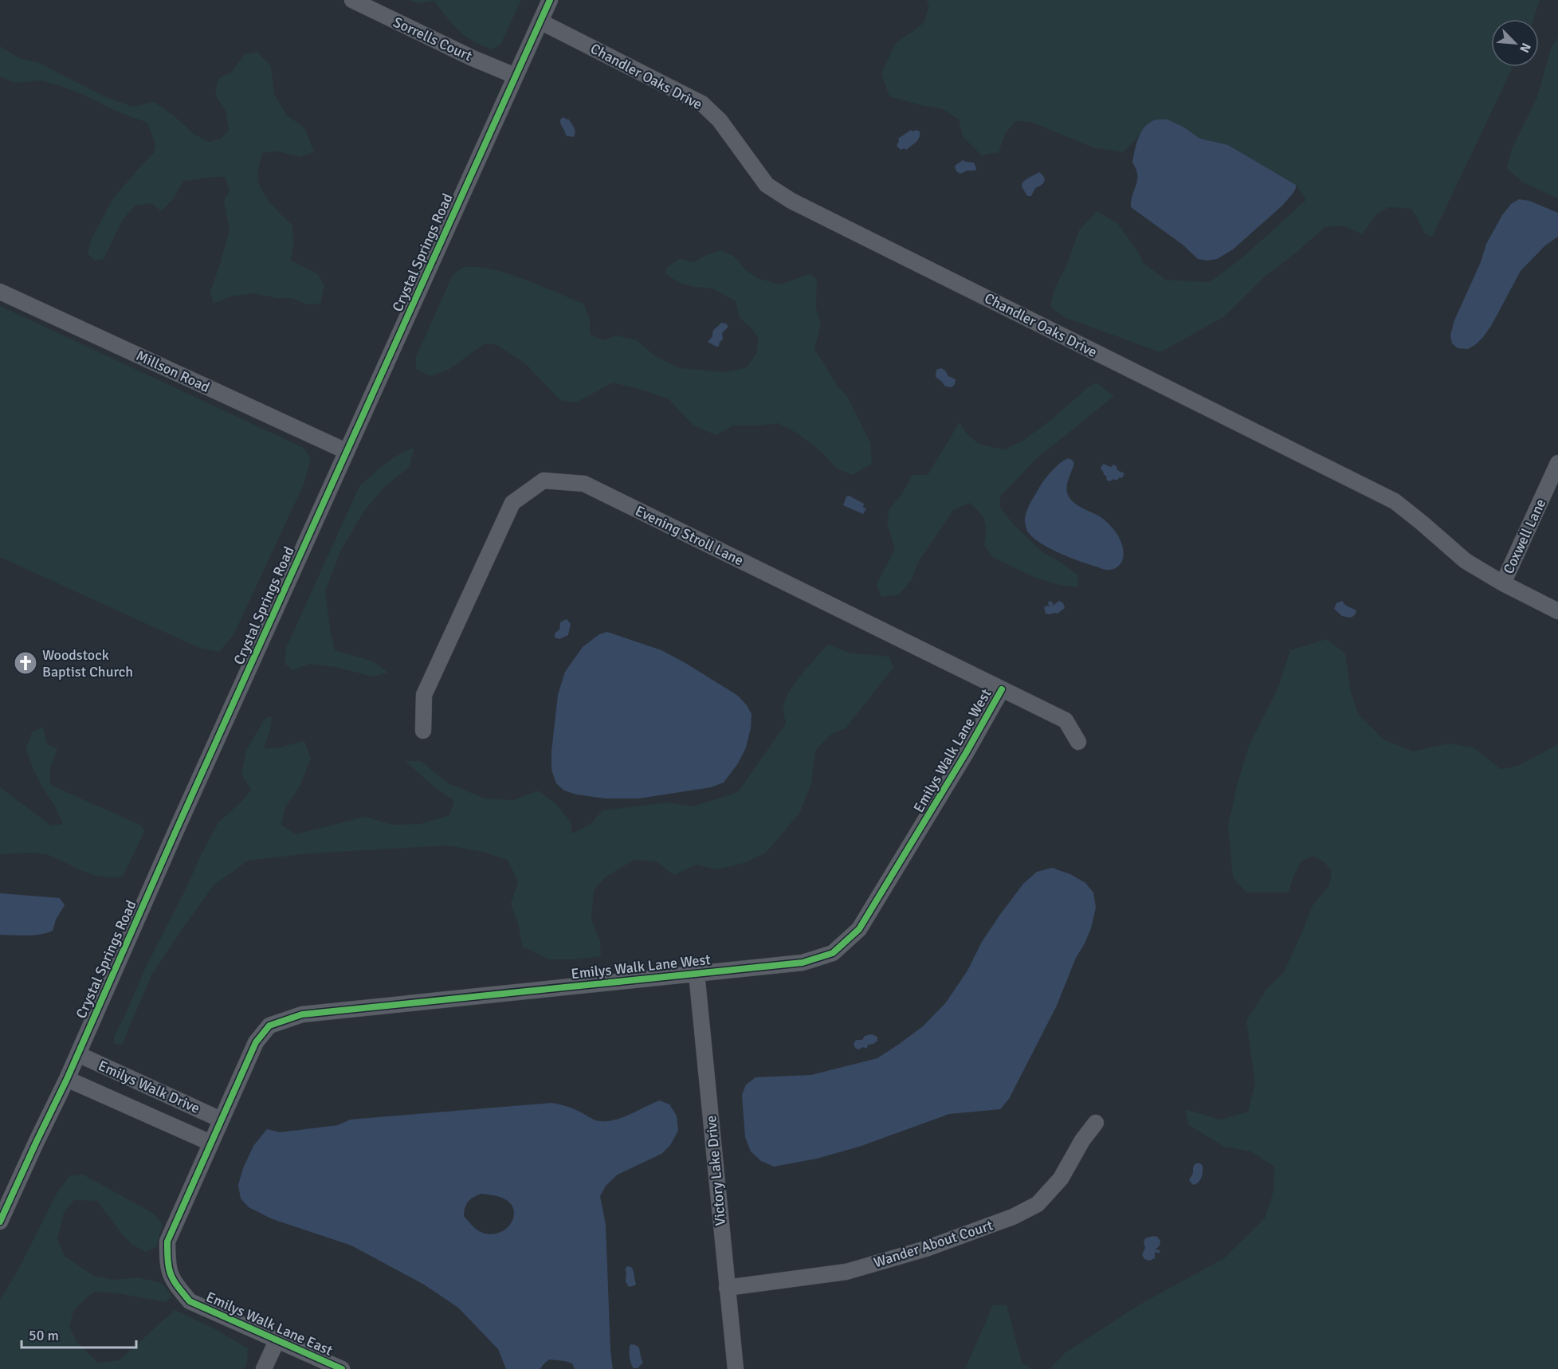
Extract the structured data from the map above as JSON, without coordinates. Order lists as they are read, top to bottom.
{
  "streets": {
    "street": [
      "Sorrells Court",
      "Chandler Oaks Drive",
      "Crystal Springs Road",
      "Millson Road",
      "Evening Stroll Lane",
      "Coxwell Lane",
      "Emilys Walk Lane West",
      "Emilys Walk Drive",
      "Victory Lake Drive",
      "Wander About Court",
      "Emilys Walk Lane East"
    ]
  },
  "crossings": [
    ["Sorrells Court", "Crystal Springs Road"],
    ["Chandler Oaks Drive", "Crystal Springs Road"],
    ["Chandler Oaks Drive", "Coxwell Lane"],
    ["Crystal Springs Road", "Millson Road"],
    ["Crystal Springs Road", "Emilys Walk Drive"],
    ["Evening Stroll Lane", "Emilys Walk Lane West"],
    ["Emilys Walk Lane West", "Emilys Walk Drive"],
    ["Emilys Walk Lane West", "Victory Lake Drive"],
    ["Emilys Walk Lane West", "Emilys Walk Lane East"],
    ["Emilys Walk Drive", "Emilys Walk Lane East"],
    ["Victory Lake Drive", "Wander About Court"]
  ],
  "places": {
    "church": ["Woodstock Baptist Church"]
  },
  "scale_bar": "50 m",
  "north": "bottom right"
}
